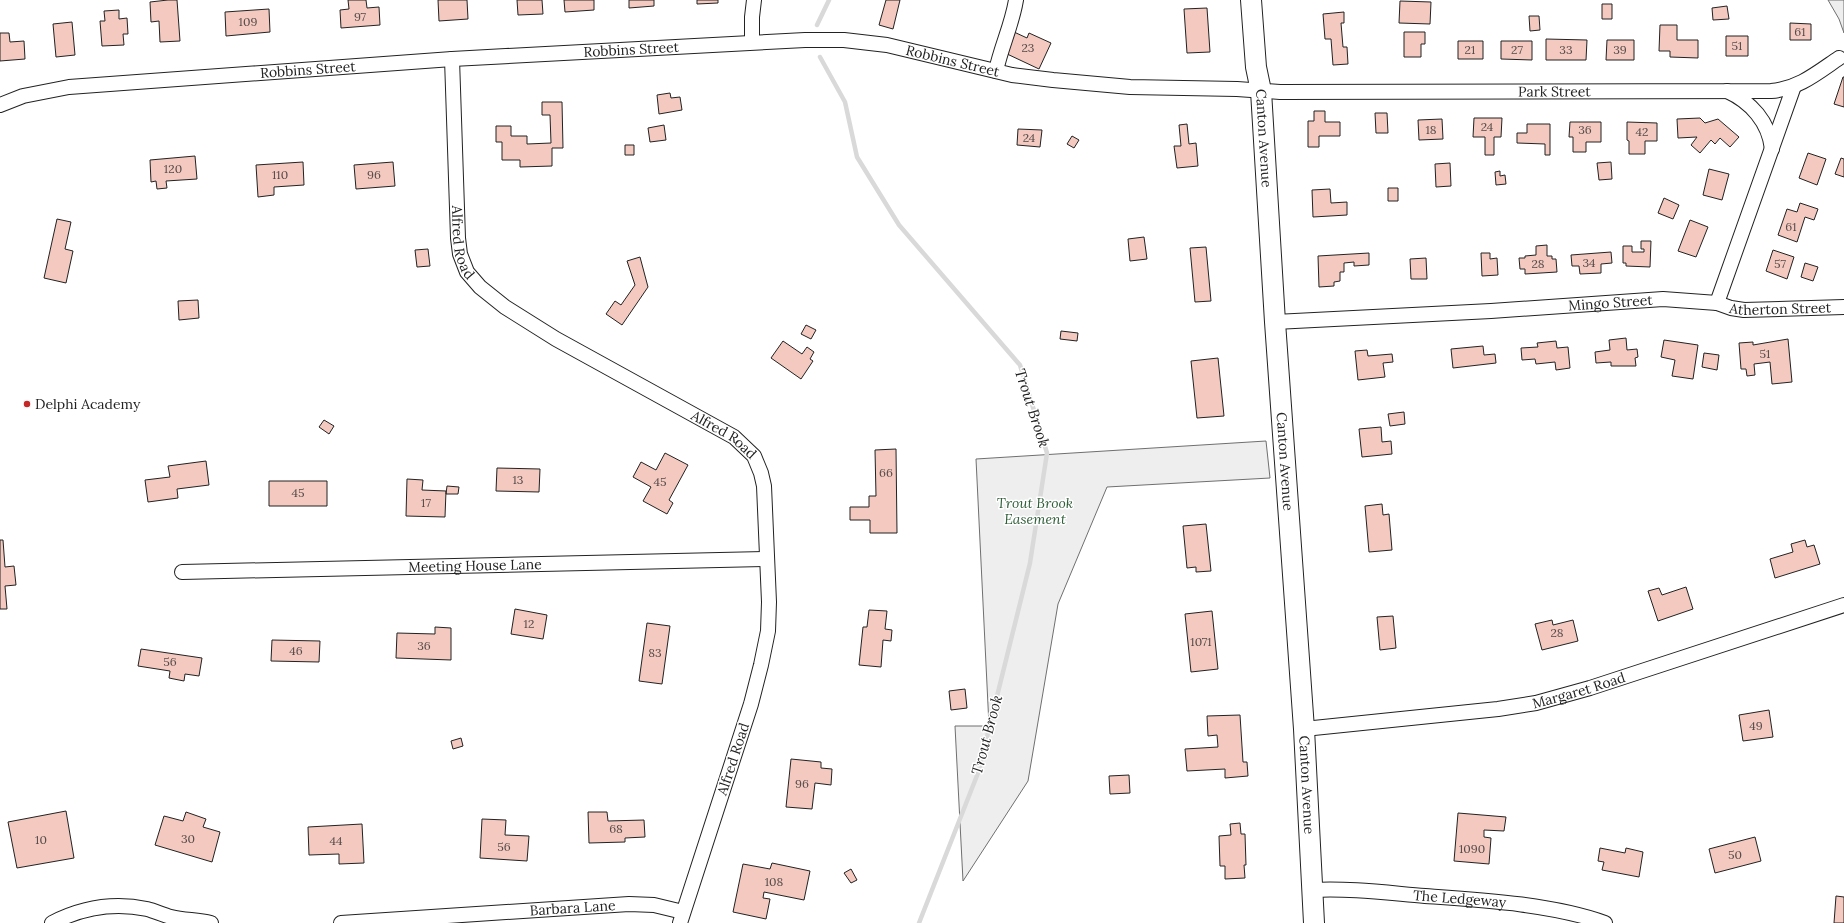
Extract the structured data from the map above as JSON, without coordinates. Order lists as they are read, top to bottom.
{
  "streets": {
    "main road": ["Canton Avenue"],
    "street": [
      "Robbins Street",
      "Park Street",
      "Alfred Road",
      "Mingo Street",
      "Atherton Street",
      "Meeting House Lane",
      "Margaret Road",
      "The Ledgeway",
      "Barbara Lane"
    ]
  },
  "crossings": [
    ["Robbins Street", "Park Street"],
    ["Robbins Street", "Canton Avenue"],
    ["Robbins Street", "Alfred Road"],
    ["Park Street", "Canton Avenue"],
    ["Canton Avenue", "Mingo Street"],
    ["Canton Avenue", "Margaret Road"],
    ["Canton Avenue", "The Ledgeway"],
    ["Alfred Road", "Meeting House Lane"],
    ["Alfred Road", "Barbara Lane"],
    ["Mingo Street", "Atherton Street"]
  ],
  "water": ["Trout Brook"],
  "parks": ["Trout Brook Easement"],
  "places": ["Delphi Academy"],
  "house_numbers": [
    "97",
    "109",
    "61",
    "51",
    "23",
    "21",
    "27",
    "33",
    "39",
    "24",
    "18",
    "36",
    "42",
    "24",
    "120",
    "110",
    "96",
    "61",
    "34",
    "28",
    "57",
    "51",
    "66",
    "13",
    "45",
    "45",
    "17",
    "12",
    "28",
    "1071",
    "36",
    "46",
    "83",
    "56",
    "49",
    "96",
    "68",
    "30",
    "10",
    "44",
    "56",
    "1090",
    "50",
    "108"
  ]
}
